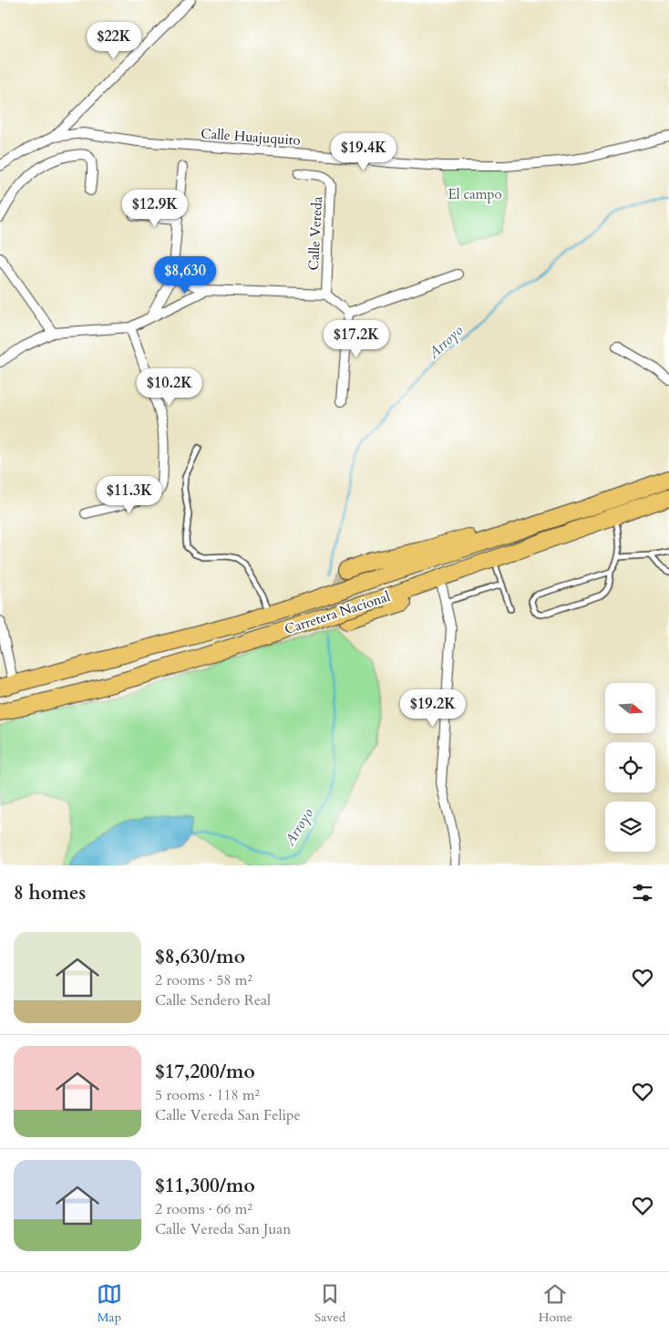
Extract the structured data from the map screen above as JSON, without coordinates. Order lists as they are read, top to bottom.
{
  "streets": {
    "highway": ["Carretera Nacional"],
    "street": ["Calle Huajuquito", "Calle Vereda"]
  },
  "water": ["Arroyo"],
  "parks": ["El campo"],
  "north": "right",
  "page": {
    "price": [
      "$22K",
      "$19.4K",
      "$12.9K",
      "$8,630",
      "$17.2K",
      "$10.2K",
      "$11.3K",
      "$19.2K"
    ],
    "heading": "8 homes",
    "list": [
      {
        "name": "$8,630/mo",
        "note": "2 rooms · 58 m² · Calle Sendero Real"
      },
      {
        "name": "$17,200/mo",
        "note": "5 rooms · 118 m² · Calle Vereda San Felipe"
      },
      {
        "name": "$11,300/mo",
        "note": "2 rooms · 66 m² · Calle Vereda San Juan"
      }
    ],
    "tabs": ["Map", "Saved", "Home"]
  }
}
